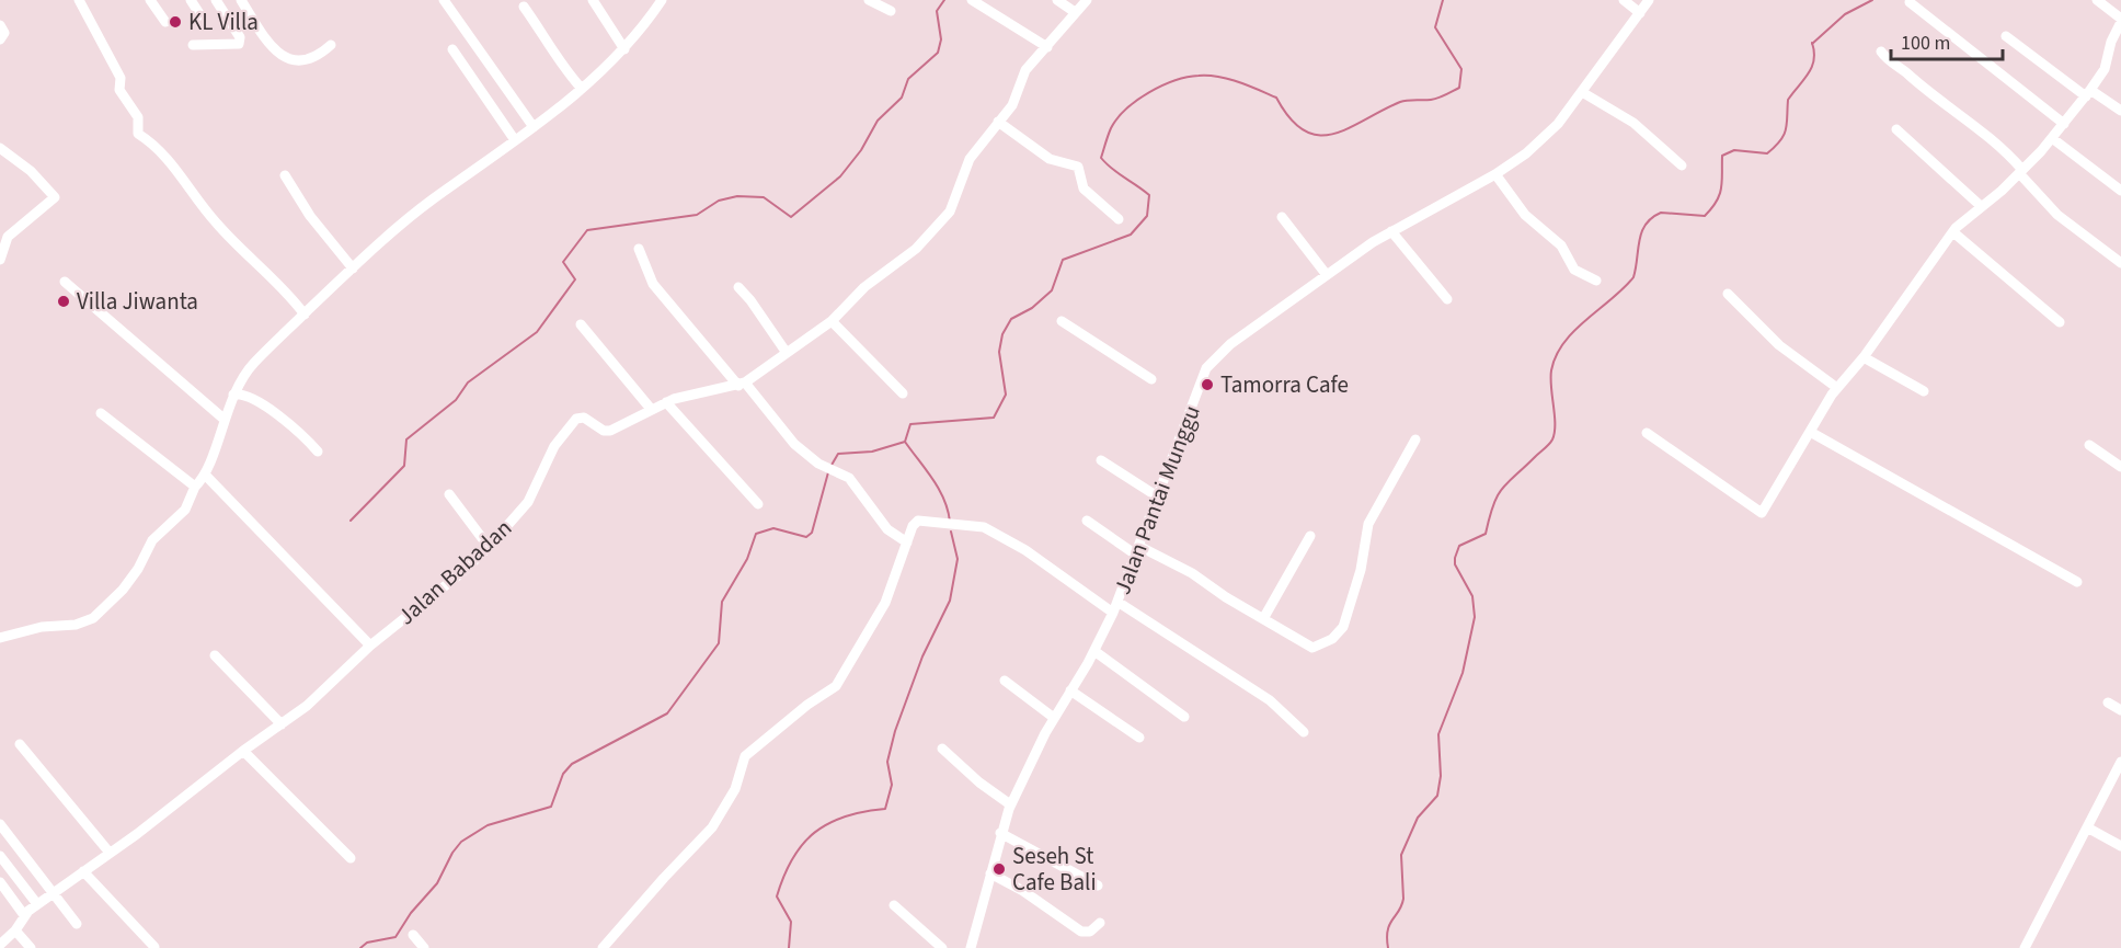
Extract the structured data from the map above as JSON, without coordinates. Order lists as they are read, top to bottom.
{
  "streets": {
    "street": ["Jalan Pantai Munggu", "Jalan Babadan"]
  },
  "places": [
    "KL Villa",
    "Villa Jiwanta",
    "Tamorra Cafe",
    "Seseh St Cafe Bali"
  ],
  "scale_bar": "100 m"
}
